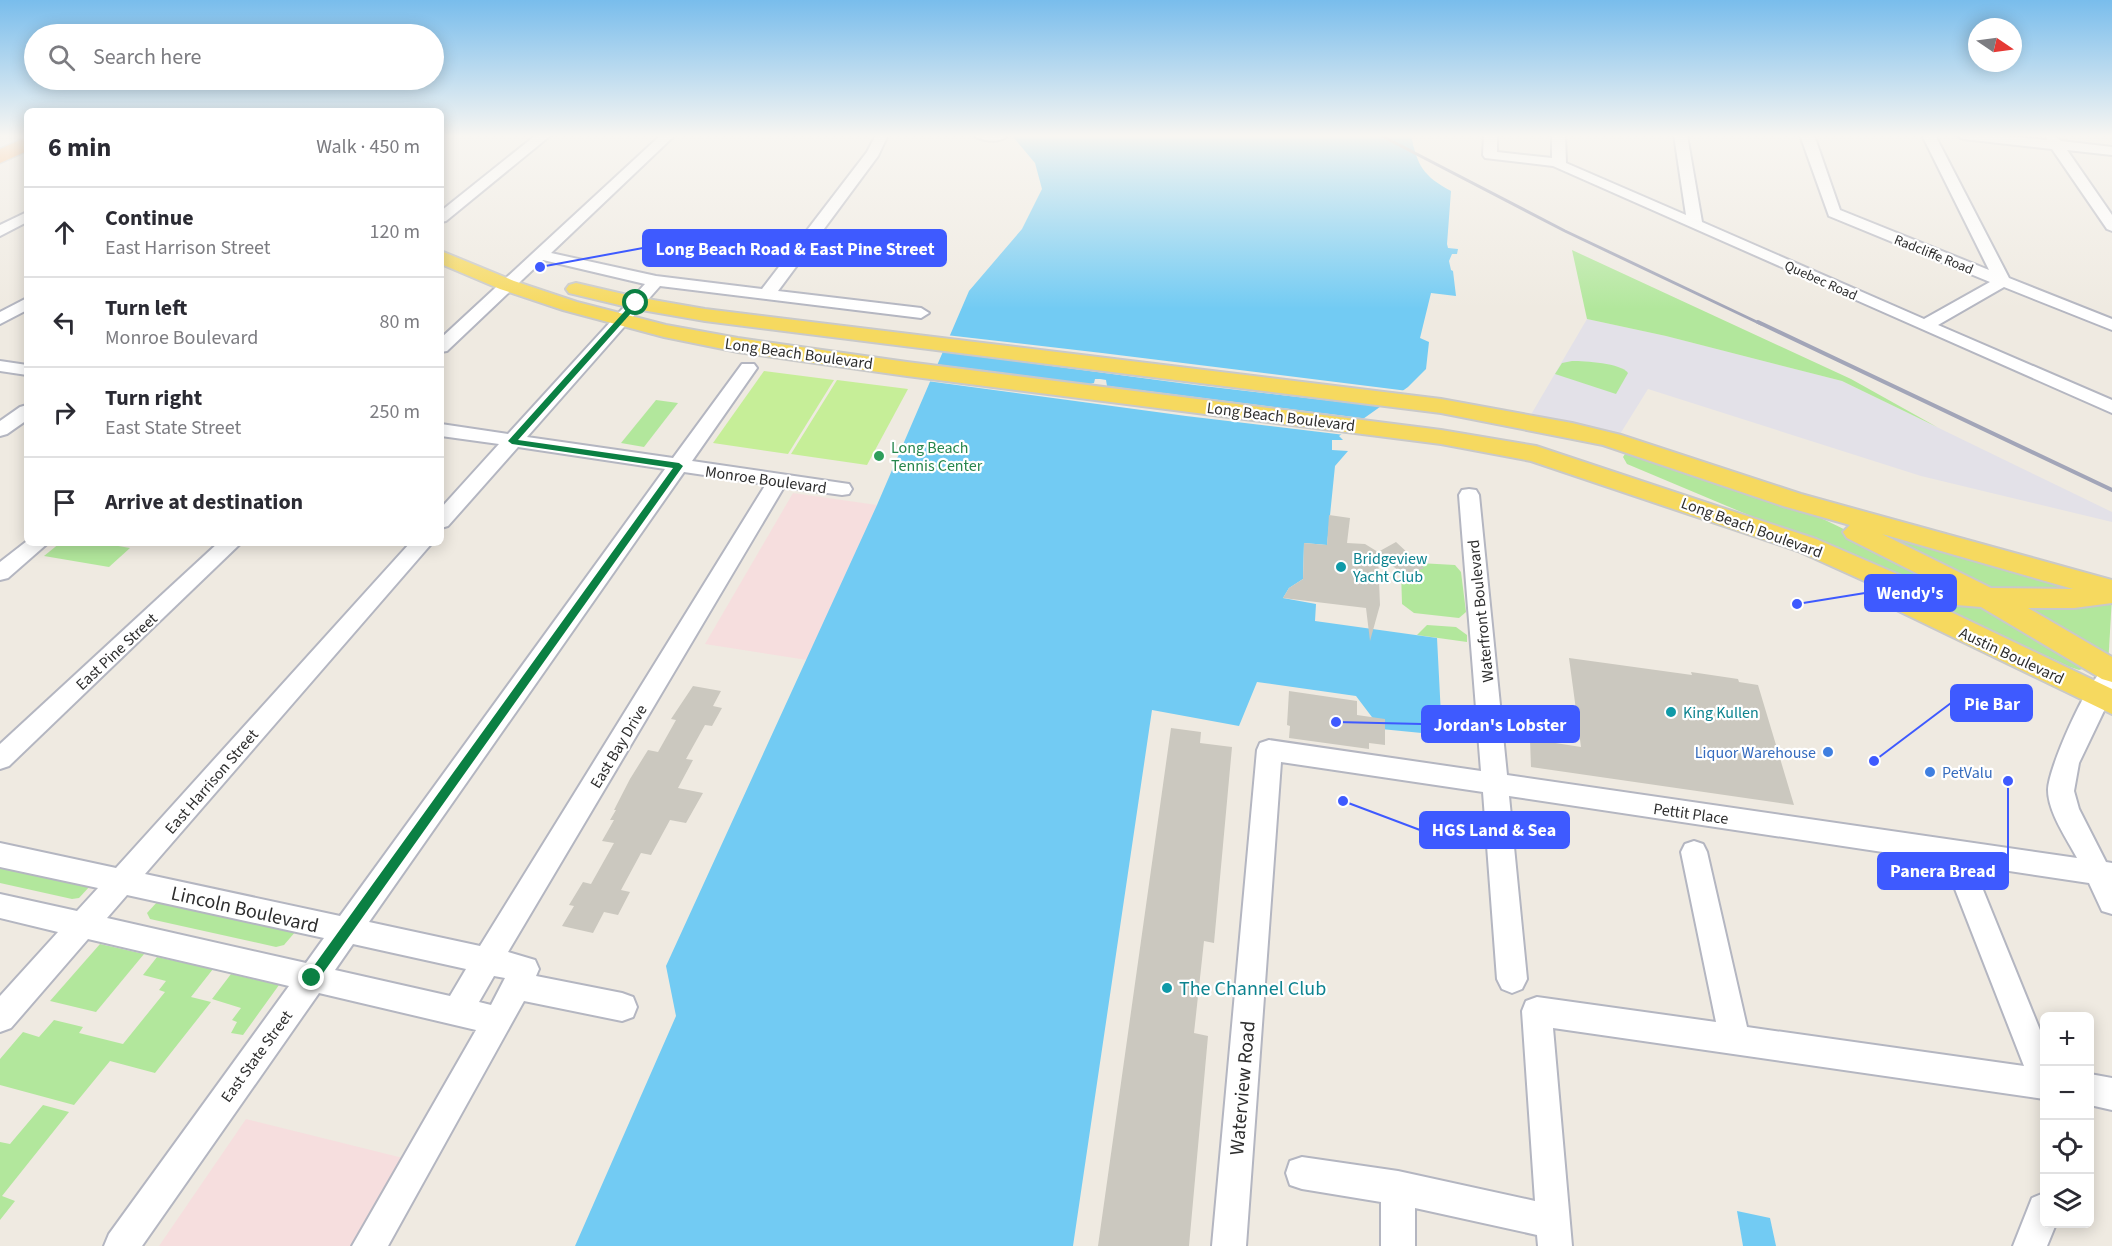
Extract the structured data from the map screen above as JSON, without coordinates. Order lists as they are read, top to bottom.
{
  "streets": {
    "main road": ["Long Beach Boulevard", "Austin Boulevard"],
    "street": [
      "Radcliffe Road",
      "Quebec Road",
      "Monroe Boulevard",
      "Waterfront Boulevard",
      "East Pine Street",
      "East Bay Drive",
      "East Harrison Street",
      "Pettit Place",
      "Lincoln Boulevard",
      "East State Street",
      "Waterview Road"
    ]
  },
  "crossings": [
    ["Long Beach Boulevard", "Austin Boulevard"],
    ["Monroe Boulevard", "East Bay Drive"],
    ["Monroe Boulevard", "East State Street"],
    ["Waterfront Boulevard", "Pettit Place"],
    ["East Bay Drive", "Lincoln Boulevard"],
    ["East Harrison Street", "Lincoln Boulevard"],
    ["Pettit Place", "Waterview Road"],
    ["Lincoln Boulevard", "East State Street"]
  ],
  "places": [
    "Long Beach Road & East Pine Street",
    "Long Beach Tennis Center",
    "Bridgeview Yacht Club",
    "Wendy's",
    "King Kullen",
    "Jordan's Lobster",
    "Liquor Warehouse",
    "Pie Bar",
    "PetValu",
    "Panera Bread",
    "HGS Land & Sea",
    "The Channel Club"
  ],
  "north": "right",
  "page": {
    "search": "Search here",
    "heading": ["6 min", "Walk · 450 m"],
    "list": [
      ["Continue", "East Harrison Street", "120 m"],
      ["Turn left", "Monroe Boulevard", "80 m"],
      ["Turn right", "East State Street", "250 m"],
      "Arrive at destination"
    ],
    "map_buttons": ["+", "−"]
  }
}
